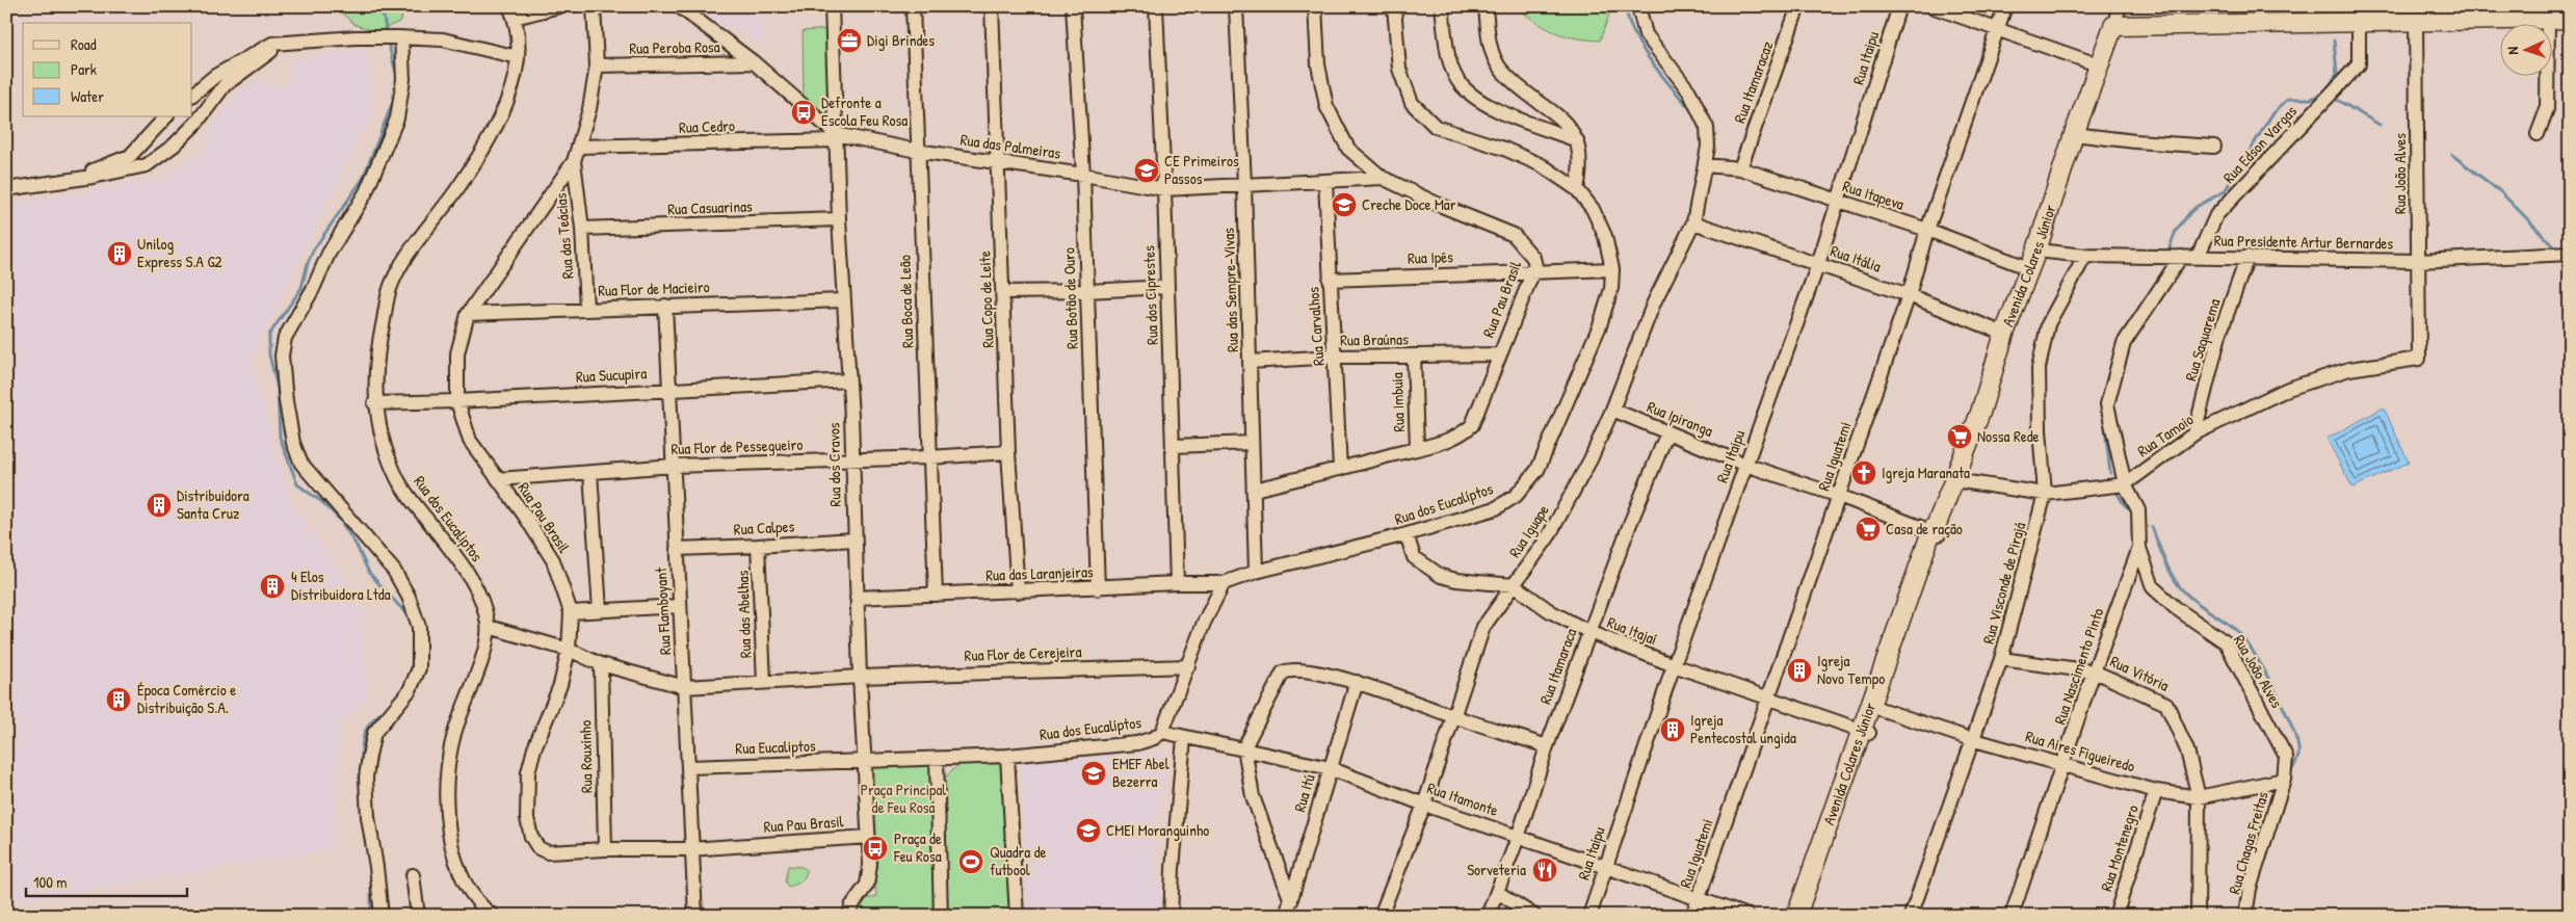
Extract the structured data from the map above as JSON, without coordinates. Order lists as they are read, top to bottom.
{
  "streets": {
    "street": [
      "Rua Peroba Rosa",
      "Rua Itaipu",
      "Rua Itamaracaz",
      "Rua Cedro",
      "Rua Edson Vargas",
      "Rua das Palmeiras",
      "Rua João Alves",
      "Rua Itapeva",
      "Rua Casuarinas",
      "Rua das Teácias",
      "Rua Presidente Artur Bernardes",
      "Rua Ipês",
      "Rua Itália",
      "Avenida Colares Júnior",
      "Rua Flor de Macieiro",
      "Rua das Sempre-Vivas",
      "Rua dos Ciprestes",
      "Rua Botão de Ouro",
      "Rua Copo de Leite",
      "Rua Pau Brasil",
      "Rua Boca de Leão",
      "Rua Carvalhos",
      "Rua Braúnas",
      "Rua Saquarema",
      "Rua Sucupira",
      "Rua Imbuia",
      "Rua Ipiranga",
      "Rua Tamoio",
      "Rua Flor de Pessegueiro",
      "Rua Iguatemi",
      "Rua dos Cravos",
      "Rua dos Eucalíptos",
      "Rua dos Eucaliptos",
      "Rua Calpes",
      "Rua Iguape",
      "Rua das Laranjeiras",
      "Rua Visconde de Pirajá",
      "Rua Flamboyant",
      "Rua das Abelhas",
      "Rua Itajaí",
      "Rua Flor de Cerejeira",
      "Rua Itamaraca",
      "Rua Nascimento Pinto",
      "Rua Vitória",
      "Rua Eucaliptos",
      "Rua Aires Figueiredo",
      "Rua Rouxinho",
      "Rua Itú",
      "Rua Itamonte",
      "Rua Chagas Freitas",
      "Rua Montenegro"
    ]
  },
  "crossings": [
    ["Rua Peroba Rosa", "Rua das Palmeiras"],
    ["Rua Peroba Rosa", "Rua Pau Brasil"],
    ["Rua Itaipu", "Rua Itapeva"],
    ["Rua Itaipu", "Rua Itália"],
    ["Rua Itaipu", "Rua Ipiranga"],
    ["Rua Itaipu", "Rua Itajaí"],
    ["Rua Itaipu", "Rua Itamonte"],
    ["Rua Itamaracaz", "Rua Itapeva"],
    ["Rua Cedro", "Rua das Palmeiras"],
    ["Rua Cedro", "Rua Pau Brasil"],
    ["Rua Cedro", "Rua dos Cravos"],
    ["Rua Edson Vargas", "Rua Presidente Artur Bernardes"],
    ["Rua das Palmeiras", "Rua das Sempre-Vivas"],
    ["Rua das Palmeiras", "Rua dos Ciprestes"],
    ["Rua das Palmeiras", "Rua Botão de Ouro"],
    ["Rua das Palmeiras", "Rua Copo de Leite"],
    ["Rua das Palmeiras", "Rua Pau Brasil"],
    ["Rua das Palmeiras", "Rua Boca de Leão"],
    ["Rua das Palmeiras", "Rua Carvalhos"],
    ["Rua das Palmeiras", "Rua dos Cravos"],
    ["Rua João Alves", "Rua Presidente Artur Bernardes"],
    ["Rua João Alves", "Rua Tamoio"],
    ["Rua João Alves", "Rua Nascimento Pinto"],
    ["Rua João Alves", "Rua Aires Figueiredo"],
    ["Rua João Alves", "Rua Chagas Freitas"],
    ["Rua Itapeva", "Avenida Colares Júnior"],
    ["Rua Itapeva", "Rua Iguatemi"],
    ["Rua Itapeva", "Rua Iguape"],
    ["Rua Casuarinas", "Rua das Teácias"],
    ["Rua Casuarinas", "Rua dos Cravos"],
    ["Rua das Teácias", "Rua Flor de Macieiro"],
    ["Rua das Teácias", "Rua Pau Brasil"],
    ["Rua Presidente Artur Bernardes", "Avenida Colares Júnior"],
    ["Rua Presidente Artur Bernardes", "Rua Saquarema"],
    ["Rua Presidente Artur Bernardes", "Rua Visconde de Pirajá"],
    ["Rua Ipês", "Rua Pau Brasil"],
    ["Rua Ipês", "Rua Carvalhos"],
    ["Rua Ipês", "Rua dos Eucalíptos"],
    ["Rua Itália", "Avenida Colares Júnior"],
    ["Rua Itália", "Rua Iguatemi"],
    ["Rua Itália", "Rua Iguape"],
    ["Avenida Colares Júnior", "Rua Ipiranga"],
    ["Avenida Colares Júnior", "Rua Tamoio"],
    ["Avenida Colares Júnior", "Rua Itajaí"],
    ["Avenida Colares Júnior", "Rua Aires Figueiredo"],
    ["Rua Flor de Macieiro", "Rua Pau Brasil"],
    ["Rua Flor de Macieiro", "Rua dos Cravos"],
    ["Rua Flor de Macieiro", "Rua Flamboyant"],
    ["Rua das Sempre-Vivas", "Rua Pau Brasil"],
    ["Rua das Sempre-Vivas", "Rua Braúnas"],
    ["Rua das Sempre-Vivas", "Rua dos Eucalíptos"],
    ["Rua dos Ciprestes", "Rua das Laranjeiras"],
    ["Rua Botão de Ouro", "Rua das Laranjeiras"],
    ["Rua Copo de Leite", "Rua Flor de Pessegueiro"],
    ["Rua Copo de Leite", "Rua das Laranjeiras"],
    ["Rua Pau Brasil", "Rua Carvalhos"],
    ["Rua Pau Brasil", "Rua Braúnas"],
    ["Rua Pau Brasil", "Rua Sucupira"],
    ["Rua Pau Brasil", "Rua Imbuia"],
    ["Rua Pau Brasil", "Rua Flor de Pessegueiro"],
    ["Rua Pau Brasil", "Rua dos Cravos"],
    ["Rua Pau Brasil", "Rua Flamboyant"],
    ["Rua Pau Brasil", "Rua Flor de Cerejeira"],
    ["Rua Pau Brasil", "Rua Rouxinho"],
    ["Rua Boca de Leão", "Rua Flor de Pessegueiro"],
    ["Rua Boca de Leão", "Rua das Laranjeiras"],
    ["Rua Carvalhos", "Rua Braúnas"],
    ["Rua Braúnas", "Rua Imbuia"],
    ["Rua Saquarema", "Rua Tamoio"],
    ["Rua Sucupira", "Rua dos Cravos"],
    ["Rua Sucupira", "Rua dos Eucaliptos"],
    ["Rua Sucupira", "Rua Flamboyant"],
    ["Rua Ipiranga", "Rua Iguatemi"],
    ["Rua Ipiranga", "Rua Iguape"],
    ["Rua Ipiranga", "Rua Itamaraca"],
    ["Rua Tamoio", "Rua Visconde de Pirajá"],
    ["Rua Flor de Pessegueiro", "Rua dos Cravos"],
    ["Rua Flor de Pessegueiro", "Rua Flamboyant"],
    ["Rua Iguatemi", "Rua Itajaí"],
    ["Rua Iguatemi", "Rua Itamonte"],
    ["Rua dos Cravos", "Rua dos Eucalíptos"],
    ["Rua dos Cravos", "Rua Calpes"],
    ["Rua dos Cravos", "Rua das Laranjeiras"],
    ["Rua dos Cravos", "Rua Flor de Cerejeira"],
    ["Rua dos Cravos", "Rua Eucaliptos"],
    ["Rua dos Eucalíptos", "Rua das Laranjeiras"],
    ["Rua dos Eucalíptos", "Rua Flor de Cerejeira"],
    ["Rua dos Eucalíptos", "Rua Eucaliptos"],
    ["Rua dos Eucalíptos", "Rua Itamonte"],
    ["Rua dos Eucaliptos", "Rua Flor de Cerejeira"],
    ["Rua Calpes", "Rua Flamboyant"],
    ["Rua Calpes", "Rua das Abelhas"],
    ["Rua Iguape", "Rua Itajaí"],
    ["Rua Iguape", "Rua Itamonte"],
    ["Rua Visconde de Pirajá", "Rua Vitória"],
    ["Rua Visconde de Pirajá", "Rua Aires Figueiredo"],
    ["Rua Flamboyant", "Rua Flor de Cerejeira"],
    ["Rua Flamboyant", "Rua Eucaliptos"],
    ["Rua das Abelhas", "Rua Flor de Cerejeira"],
    ["Rua Itajaí", "Rua Itamaraca"],
    ["Rua Flor de Cerejeira", "Rua Rouxinho"],
    ["Rua Itamaraca", "Rua Itamonte"],
    ["Rua Nascimento Pinto", "Rua Vitória"],
    ["Rua Nascimento Pinto", "Rua Aires Figueiredo"],
    ["Rua Vitória", "Rua Aires Figueiredo"],
    ["Rua Aires Figueiredo", "Rua Chagas Freitas"],
    ["Rua Aires Figueiredo", "Rua Montenegro"],
    ["Rua Itú", "Rua Itamonte"]
  ],
  "parks": ["Praça Principal de Feu Rosa"],
  "places": {
    "office": ["Digi Brindes"],
    "bus stop": ["Defronte a Escola Feu Rosa", "Praça de Feu Rosa"],
    "school or university": [
      "CE Primeiros Passos",
      "Creche Doce Mar",
      "EMEF Abel Bezerra",
      "CMEI Moranguinho"
    ],
    "building": [
      "Unilog Express S.A G2",
      "Distribuidora Santa Cruz",
      "4 Elos Distribuidora Ltda",
      "Igreja Novo Tempo",
      "Época Comércio e Distribuição S.A.",
      "Igreja Pentecostal ungida"
    ],
    "supermarket": ["Nossa Rede", "Casa de ração"],
    "church": ["Igreja Maranata"],
    "sports": ["Quadra de futbool"],
    "restaurant": ["Sorveteria"]
  },
  "legend": ["Road", "Park", "Water"],
  "scale_bar": "100 m",
  "north": "left"
}
